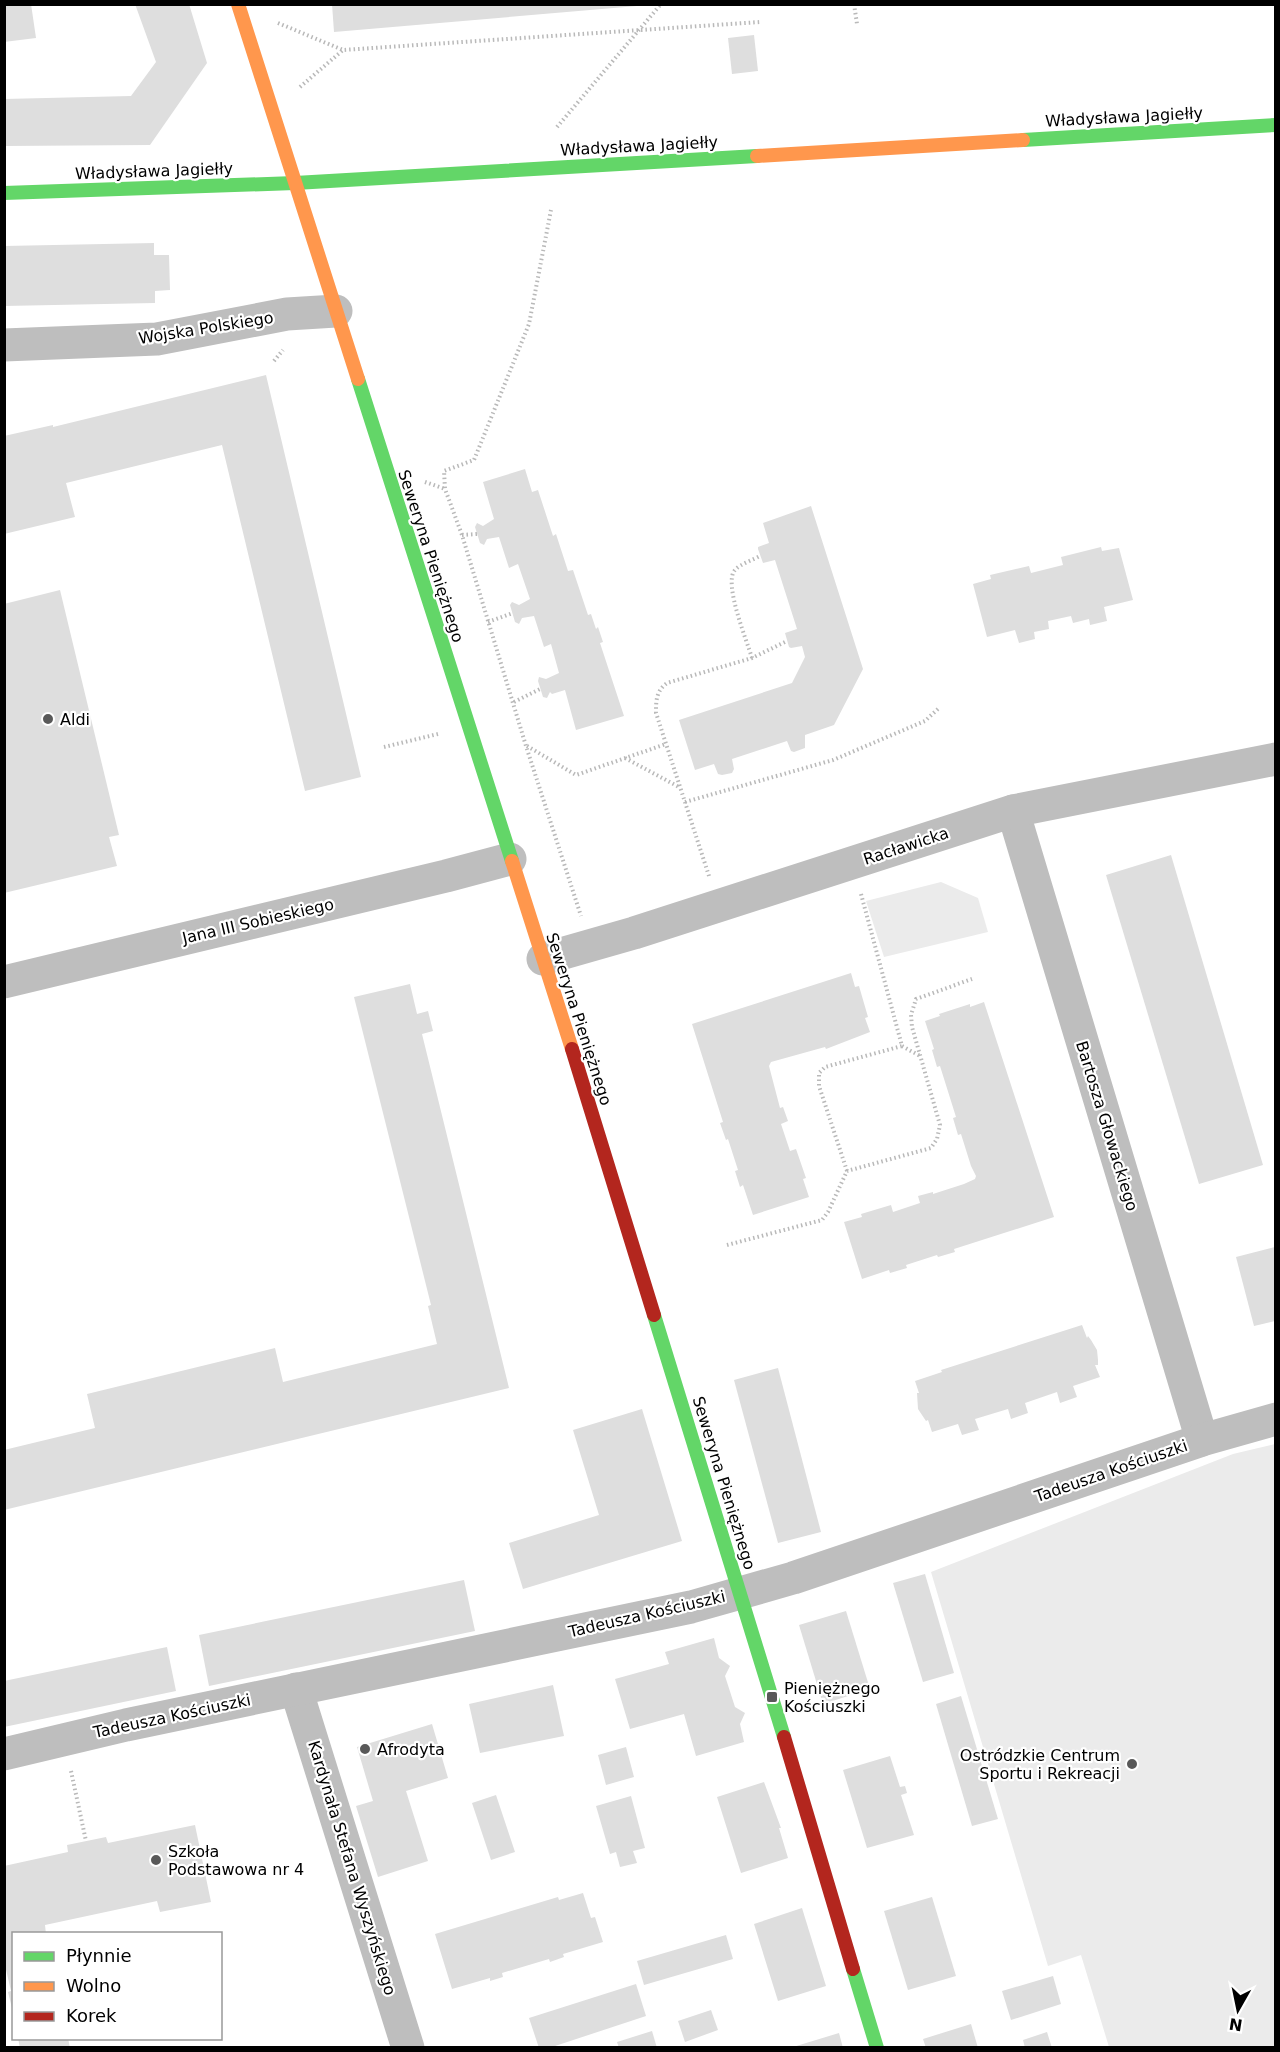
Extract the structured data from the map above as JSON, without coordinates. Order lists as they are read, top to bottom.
{
  "streets": {
    "street": [
      "Władysława Jagiełły",
      "Wojska Polskiego",
      "Seweryna Pieniężnego",
      "Racławicka",
      "Jana III Sobieskiego",
      "Bartosza Głowackiego",
      "Tadeusza Kościuszki",
      "Kardynała Stefana Wyszyńskiego"
    ]
  },
  "crossings": [
    ["Władysława Jagiełły", "Seweryna Pieniężnego"],
    ["Wojska Polskiego", "Seweryna Pieniężnego"],
    ["Seweryna Pieniężnego", "Racławicka"],
    ["Seweryna Pieniężnego", "Jana III Sobieskiego"],
    ["Seweryna Pieniężnego", "Tadeusza Kościuszki"],
    ["Racławicka", "Bartosza Głowackiego"],
    ["Bartosza Głowackiego", "Tadeusza Kościuszki"],
    ["Tadeusza Kościuszki", "Kardynała Stefana Wyszyńskiego"]
  ],
  "places": {
    "other": [
      "Aldi",
      "Afrodyta",
      "Ostródzkie Centrum Sportu i Rekreacji",
      "Szkoła Podstawowa nr 4"
    ],
    "transit": ["Pieniężnego Kościuszki"]
  },
  "legend": ["Płynnie", "Wolno", "Korek"],
  "north": "bottom"
}
